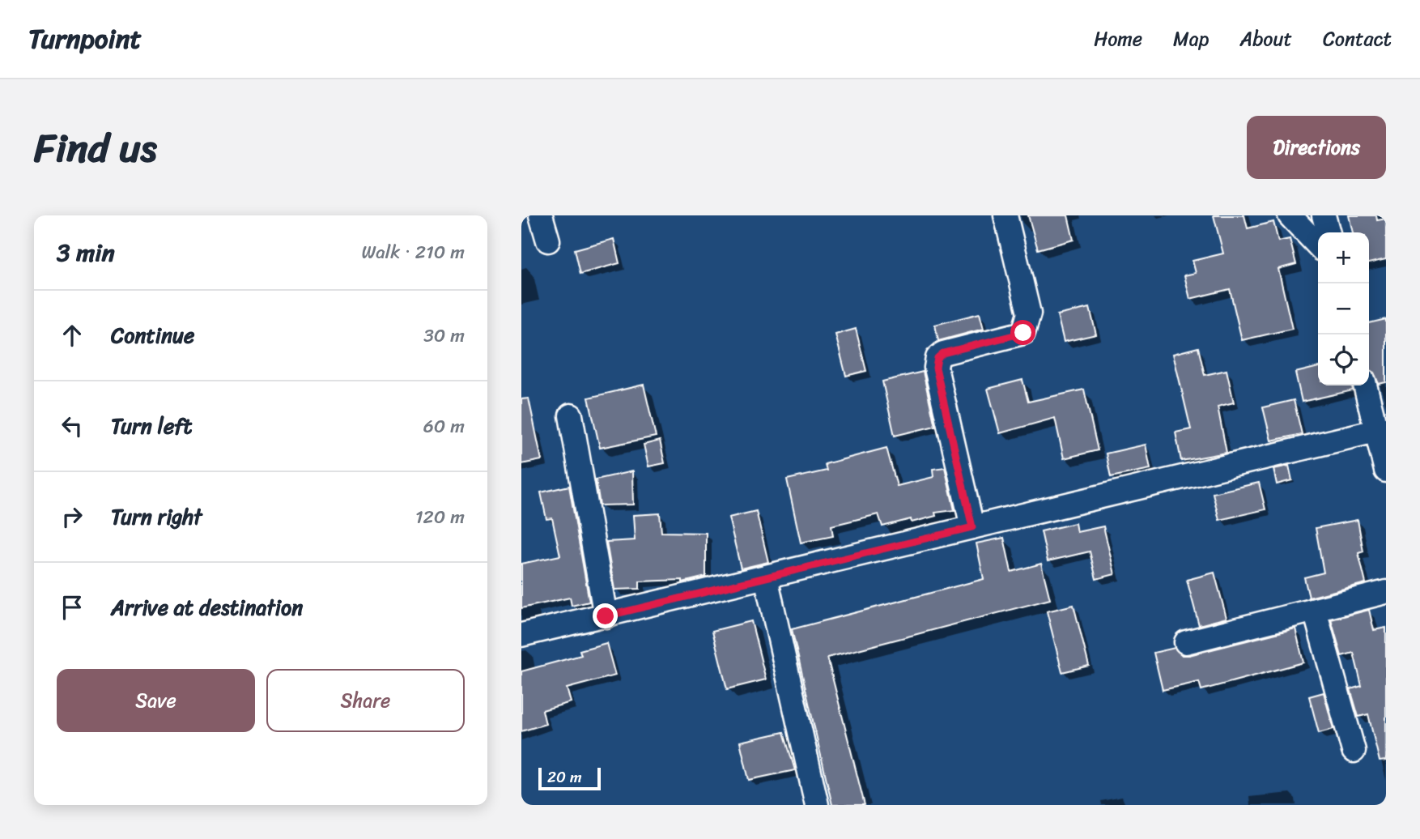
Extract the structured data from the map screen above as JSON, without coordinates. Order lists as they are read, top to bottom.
{
  "scale_bar": "20 m",
  "page": {
    "header": "Turnpoint",
    "nav": [
      "Home",
      "Map",
      "About",
      "Contact"
    ],
    "title": "Find us",
    "buttons": [
      "Directions",
      ["Save", "Share"]
    ],
    "heading": ["3 min", "Walk · 210 m"],
    "map_buttons": ["+", "−"],
    "list": [
      ["Continue", "30 m"],
      ["Turn left", "60 m"],
      ["Turn right", "120 m"],
      "Arrive at destination"
    ],
    "scale": "20 m"
  }
}
